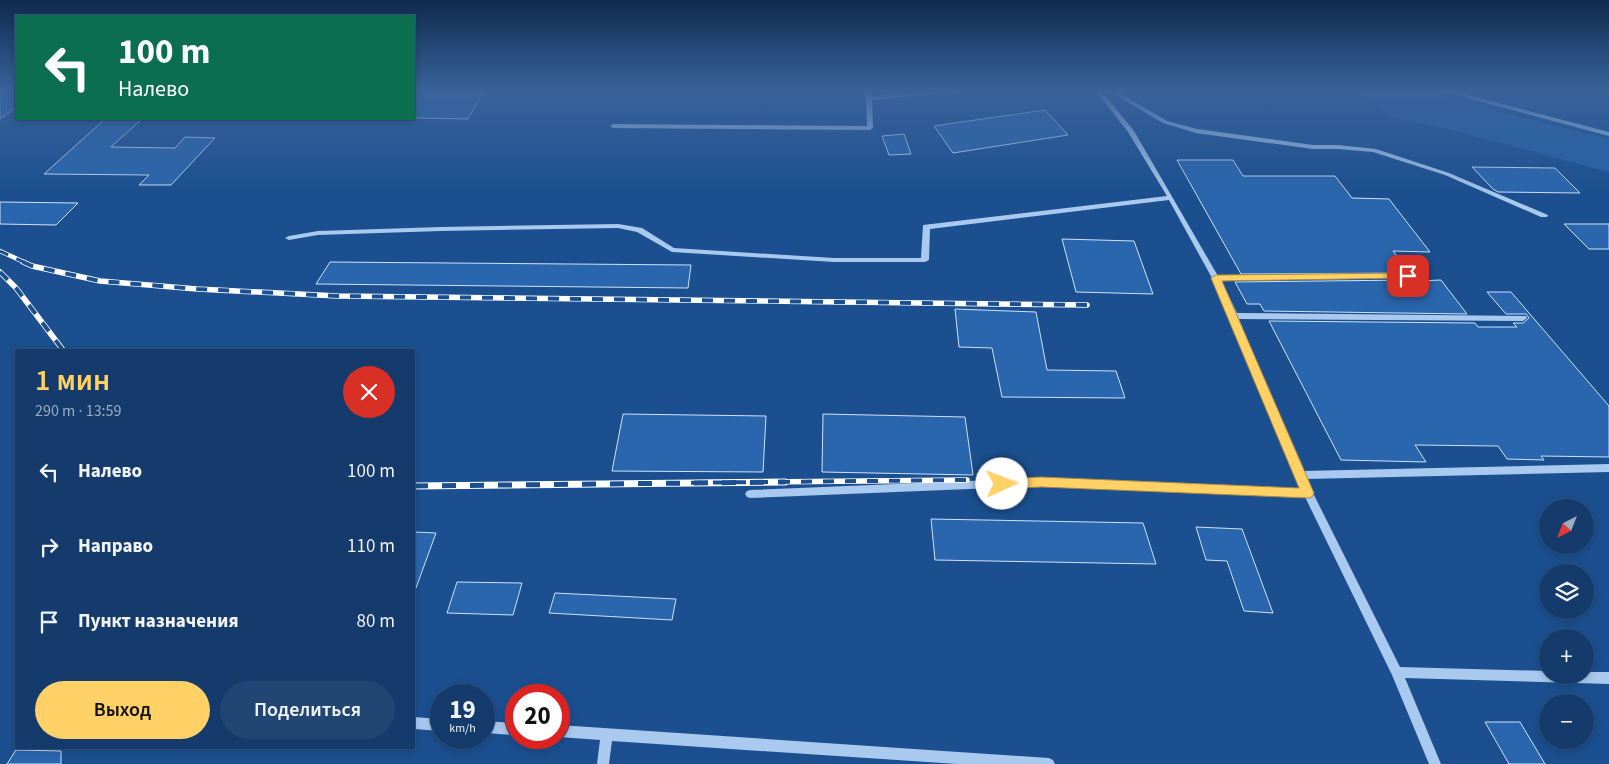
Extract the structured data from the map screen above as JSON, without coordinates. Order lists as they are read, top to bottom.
{
  "north": "bottom left",
  "page": {
    "turn": ["100 m", "Налево"],
    "heading": ["1 мин", "290 m · 13:59"],
    "list": [
      {
        "name": "Налево",
        "value": "100 m"
      },
      {
        "name": "Направо",
        "value": "110 m"
      },
      {
        "name": "Пункт назначения",
        "value": "80 m"
      }
    ],
    "map_buttons": ["+", "−"],
    "buttons": ["Выход", "Поделиться"],
    "speed": "19 km/h",
    "limit": "20"
  }
}
